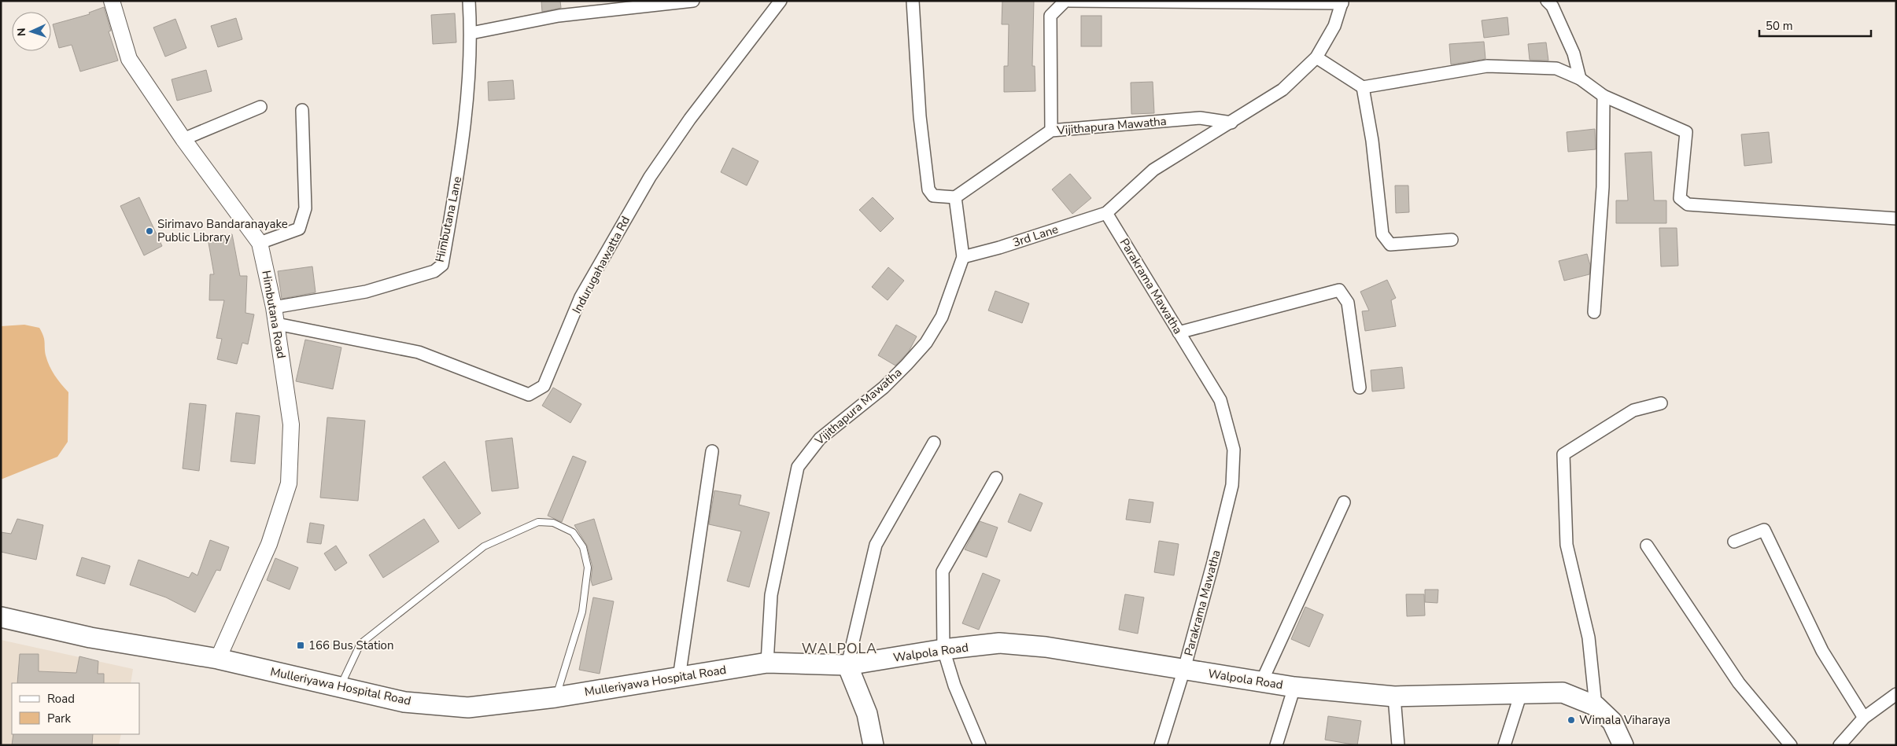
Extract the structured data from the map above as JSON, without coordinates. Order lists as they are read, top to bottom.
{
  "streets": {
    "main road": ["Walpola Road", "Mulleriyawa Hospital Road"],
    "street": [
      "Vijithapura Mawatha",
      "Himbutana Lane",
      "3rd Lane",
      "Indurugahawatta Rd",
      "Parakrama Mawatha",
      "Himbutana Road"
    ]
  },
  "crossings": [
    ["Vijithapura Mawatha", "3rd Lane"],
    ["Vijithapura Mawatha", "Mulleriyawa Hospital Road"],
    ["Himbutana Lane", "Himbutana Road"],
    ["3rd Lane", "Parakrama Mawatha"],
    ["Indurugahawatta Rd", "Himbutana Road"],
    ["Parakrama Mawatha", "Walpola Road"],
    ["Himbutana Road", "Mulleriyawa Hospital Road"],
    ["Walpola Road", "Mulleriyawa Hospital Road"]
  ],
  "districts": ["WALPOLA"],
  "places": {
    "other": ["Sirimavo Bandaranayake Public Library", "Wimala Viharaya"],
    "transit": ["166 Bus Station"]
  },
  "legend": ["Road", "Park"],
  "scale_bar": "50 m",
  "north": "left"
}
